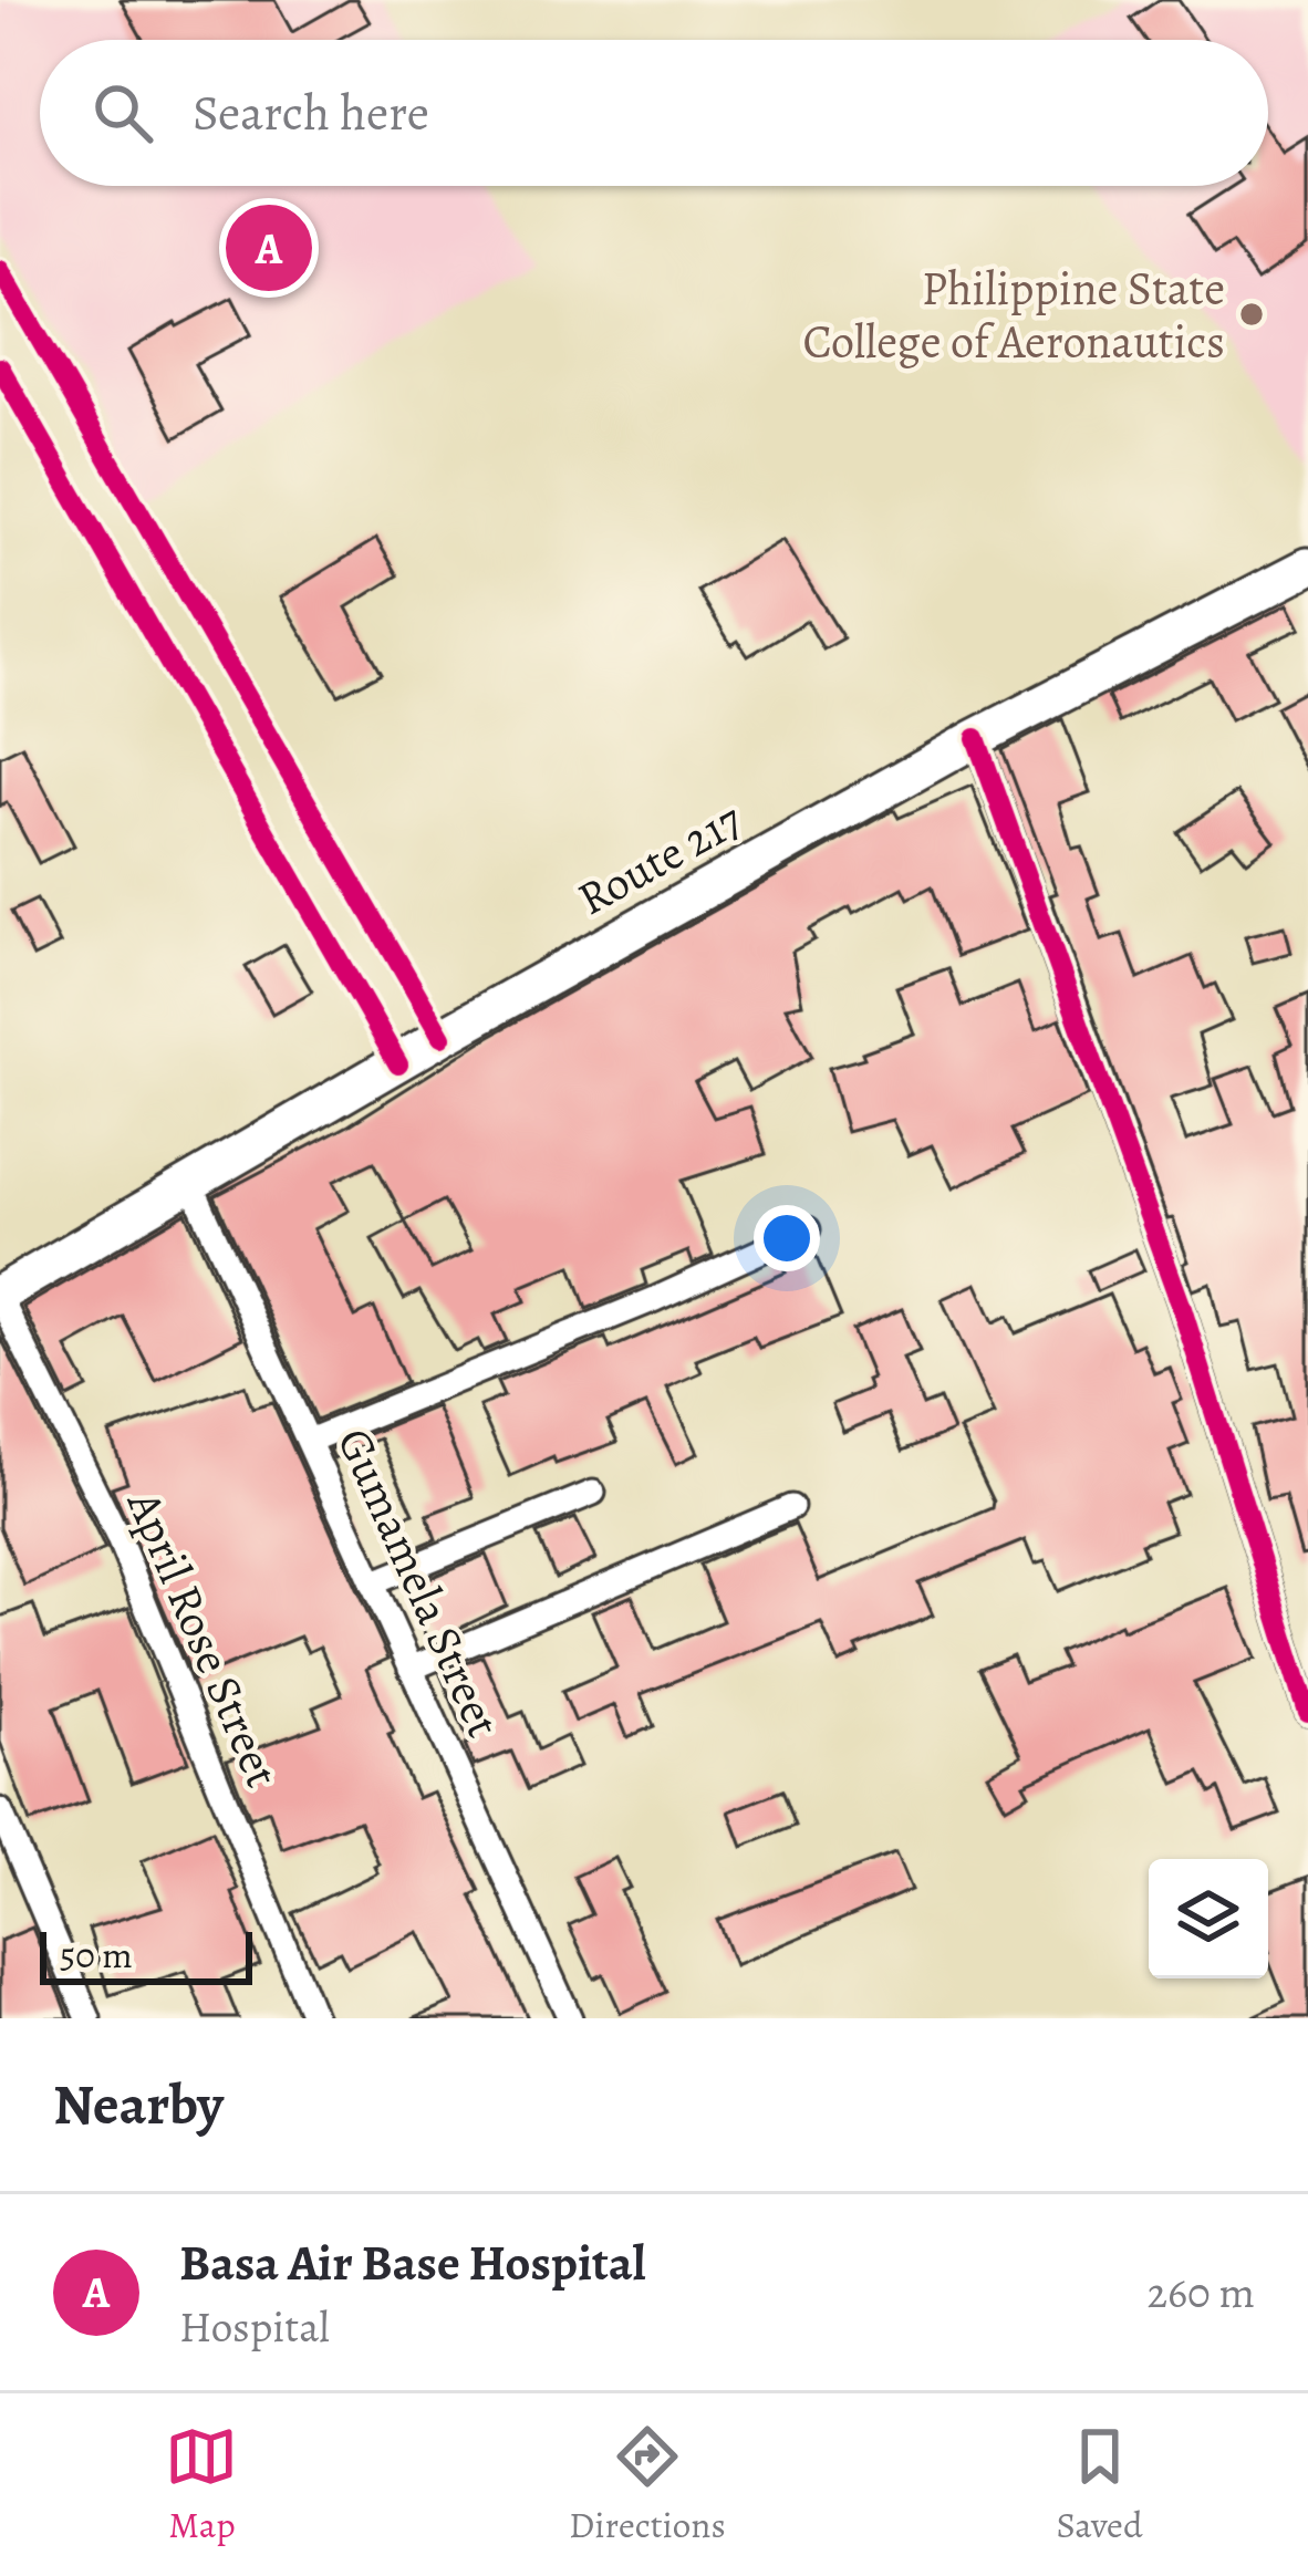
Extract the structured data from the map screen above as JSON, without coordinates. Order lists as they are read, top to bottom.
{
  "streets": {
    "main road": ["Route 217"],
    "street": ["Gumamela Street", "April Rose Street"]
  },
  "crossings": [
    ["Route 217", "Gumamela Street"],
    ["Route 217", "April Rose Street"]
  ],
  "places": ["Philippine State College of Aeronautics"],
  "scale_bar": "50 m",
  "page": {
    "search": "Search here",
    "pins": "A",
    "scale": "50 m",
    "heading": "Nearby",
    "list": [
      {
        "mark": "A",
        "name": "Basa Air Base Hospital",
        "note": "Hospital",
        "value": "260 m"
      }
    ],
    "nav": ["Map", "Directions", "Saved"]
  }
}
